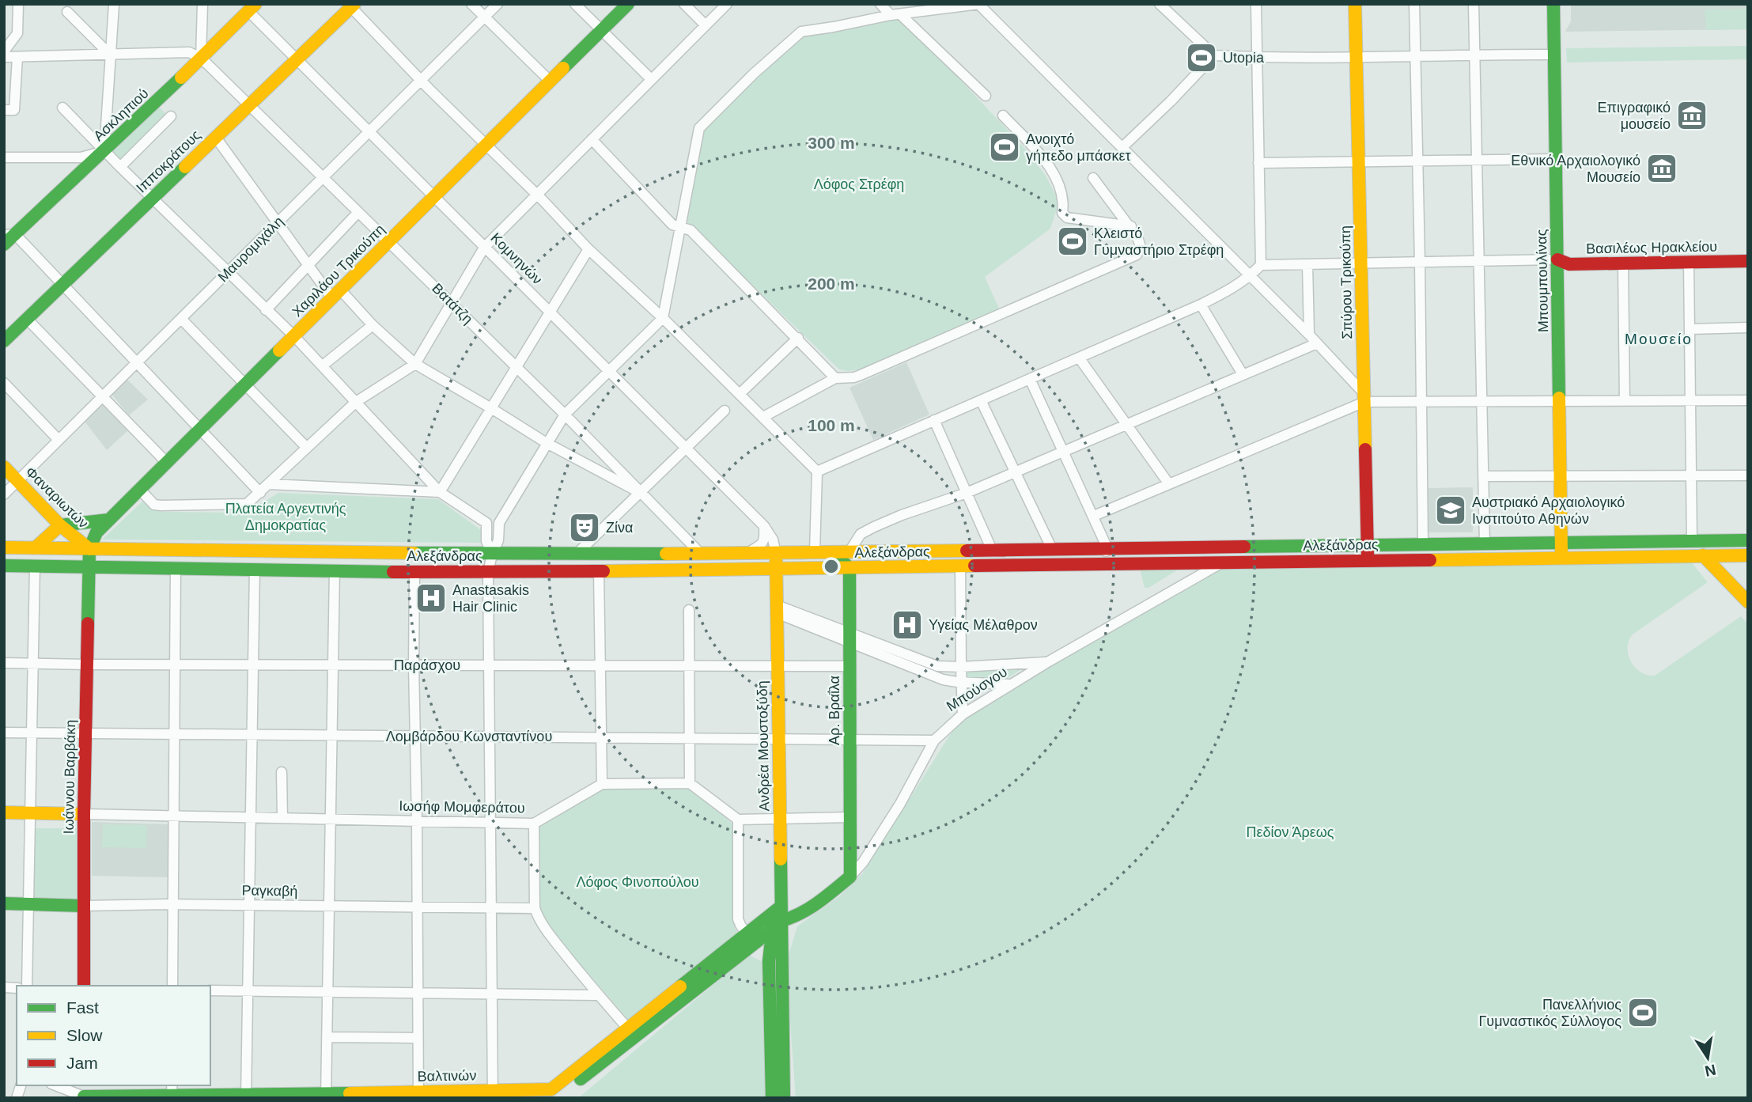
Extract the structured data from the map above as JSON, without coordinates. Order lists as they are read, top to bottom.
{
  "streets": {
    "street": [
      "Ασκληπιού",
      "Ιπποκράτους",
      "Βασιλέως Ηρακλείου",
      "Μαυρομιχάλη",
      "Κομνηνών",
      "Χαριλάου Τρικούπη",
      "Μπουμπουλίνας",
      "Σπύρου Τρικούπη",
      "Βατάτζη",
      "Φαναριωτών",
      "Αλεξάνδρας",
      "Παράσχου",
      "Μπούσγου",
      "Αρ. Βραΐλα",
      "Λομβάρδου Κωνσταντίνου",
      "Ανδρέα Μουστοξύδη",
      "Ιωάννου Βαρβάκη",
      "Ιωσήφ Μομφεράτου",
      "Ραγκαβή",
      "Βαλτινών"
    ]
  },
  "crossings": [
    ["Ασκληπιού", "Κομνηνών"],
    ["Ασκληπιού", "Βατάτζη"],
    ["Ιπποκράτους", "Κομνηνών"],
    ["Ιπποκράτους", "Βατάτζη"],
    ["Βασιλέως Ηρακλείου", "Μπουμπουλίνας"],
    ["Μαυρομιχάλη", "Κομνηνών"],
    ["Μαυρομιχάλη", "Βατάτζη"],
    ["Μαυρομιχάλη", "Φαναριωτών"],
    ["Κομνηνών", "Χαριλάου Τρικούπη"],
    ["Κομνηνών", "Αλεξάνδρας"],
    ["Κομνηνών", "Ανδρέα Μουστοξύδη"],
    ["Χαριλάου Τρικούπη", "Βατάτζη"],
    ["Χαριλάου Τρικούπη", "Φαναριωτών"],
    ["Χαριλάου Τρικούπη", "Αλεξάνδρας"],
    ["Μπουμπουλίνας", "Αλεξάνδρας"],
    ["Σπύρου Τρικούπη", "Αλεξάνδρας"],
    ["Βατάτζη", "Αλεξάνδρας"],
    ["Φαναριωτών", "Αλεξάνδρας"],
    ["Αλεξάνδρας", "Μπούσγου"],
    ["Αλεξάνδρας", "Αρ. Βραΐλα"],
    ["Αλεξάνδρας", "Ανδρέα Μουστοξύδη"],
    ["Αλεξάνδρας", "Ιωάννου Βαρβάκη"],
    ["Παράσχου", "Αρ. Βραΐλα"],
    ["Παράσχου", "Ανδρέα Μουστοξύδη"],
    ["Παράσχου", "Ιωάννου Βαρβάκη"],
    ["Μπούσγου", "Αρ. Βραΐλα"],
    ["Μπούσγου", "Λομβάρδου Κωνσταντίνου"],
    ["Μπούσγου", "Ανδρέα Μουστοξύδη"],
    ["Μπούσγου", "Βαλτινών"],
    ["Αρ. Βραΐλα", "Λομβάρδου Κωνσταντίνου"],
    ["Λομβάρδου Κωνσταντίνου", "Ανδρέα Μουστοξύδη"],
    ["Λομβάρδου Κωνσταντίνου", "Ιωάννου Βαρβάκη"],
    ["Ανδρέα Μουστοξύδη", "Βαλτινών"],
    ["Ιωάννου Βαρβάκη", "Ιωσήφ Μομφεράτου"],
    ["Ιωάννου Βαρβάκη", "Ραγκαβή"]
  ],
  "districts": ["Μουσείο"],
  "parks": [
    "Λόφος Στρέφη",
    "Πλατεία Αργεντινής Δημοκρατίας",
    "Πεδίον Άρεως",
    "Λόφος Φινοπούλου"
  ],
  "places": {
    "sports": [
      "Utopia",
      "Ανοιχτό γήπεδο μπάσκετ",
      "Κλειστό Γυμναστήριο Στρέφη",
      "Πανελλήνιος Γυμναστικός Σύλλογος"
    ],
    "museum": ["Επιγραφικό μουσείο", "Εθνικό Αρχαιολογικό Μουσείο"],
    "school or university": ["Αυστριακό Αρχαιολογικό Ινστιτούτο Αθηνών"],
    "theatre": ["Ζίνα"],
    "hospital": ["Anastasakis Hair Clinic", "Υγείας Μέλαθρον"]
  },
  "legend": ["Fast", "Slow", "Jam"],
  "north": "bottom",
  "rings": ["300 m", "200 m", "100 m"]
}
